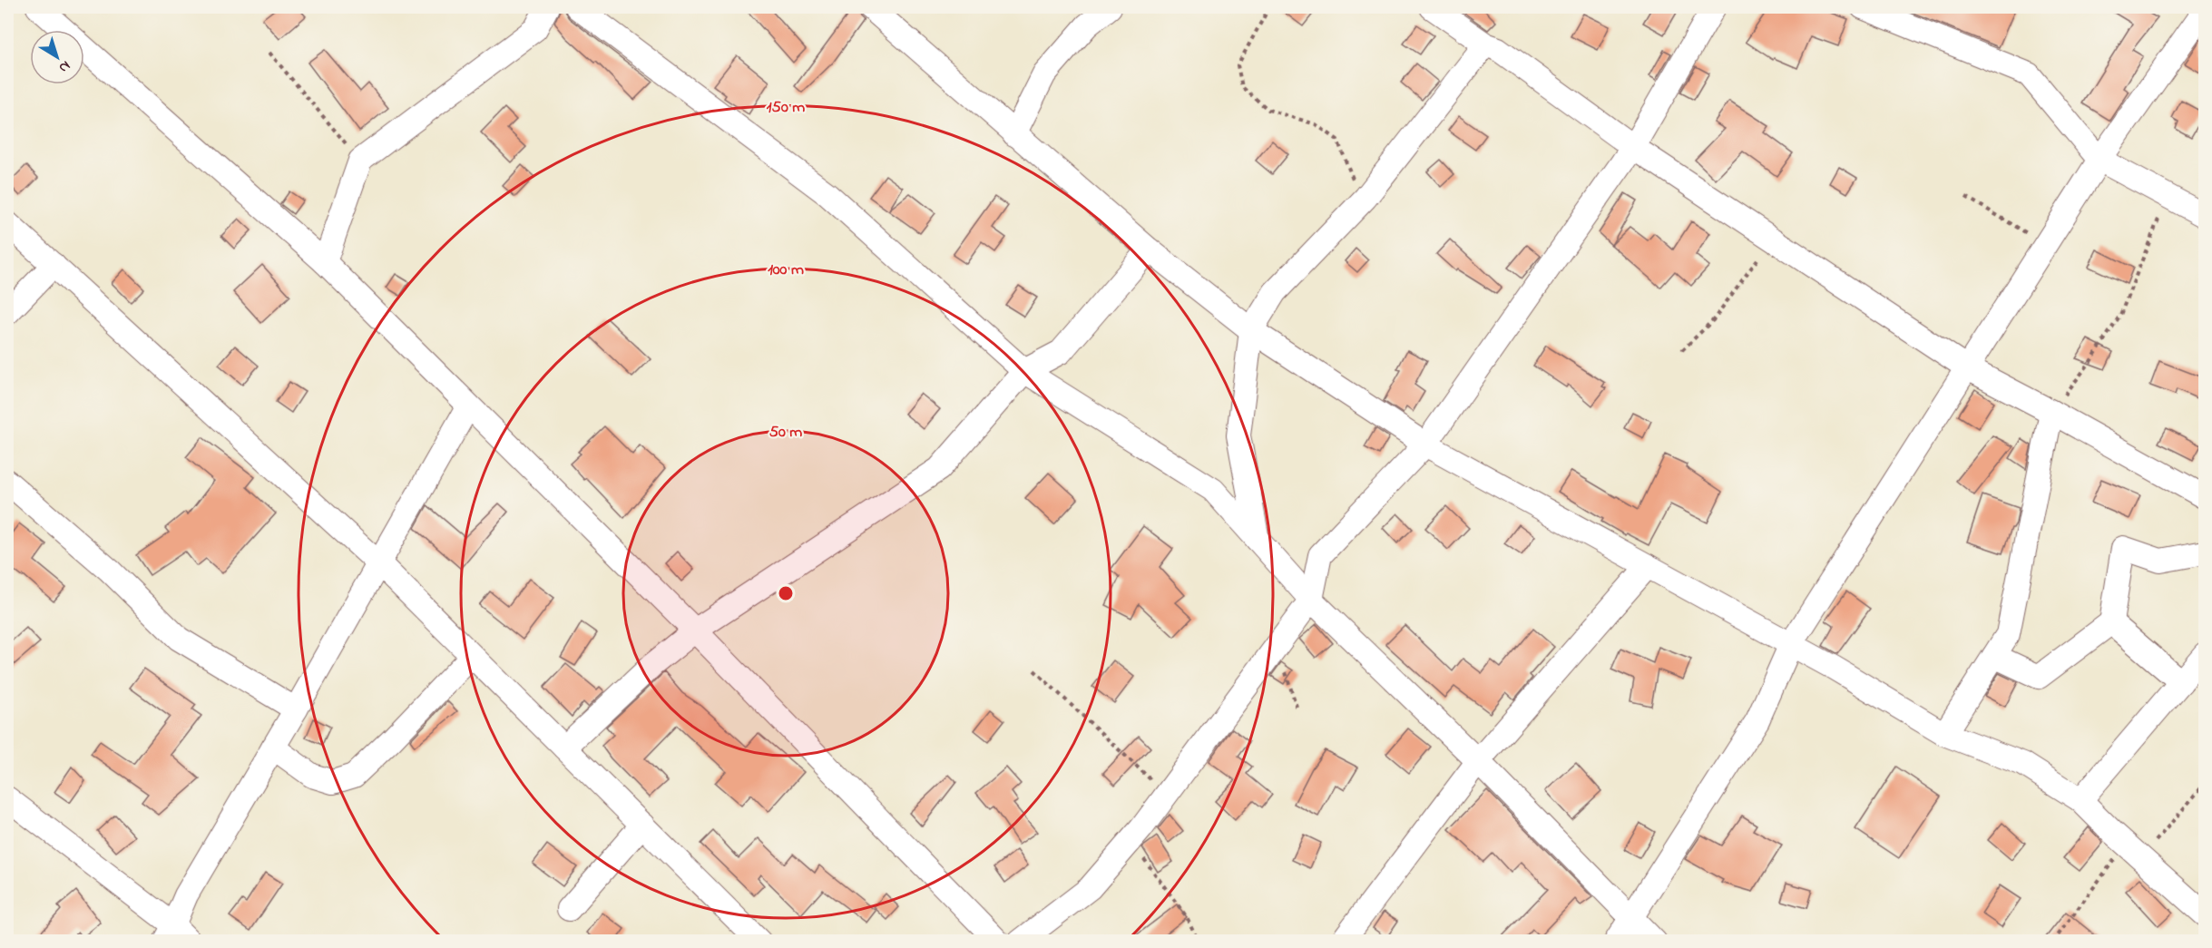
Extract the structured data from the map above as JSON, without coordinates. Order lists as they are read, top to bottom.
{
  "north": "bottom right",
  "rings": ["150 m", "100 m", "50 m"]
}
